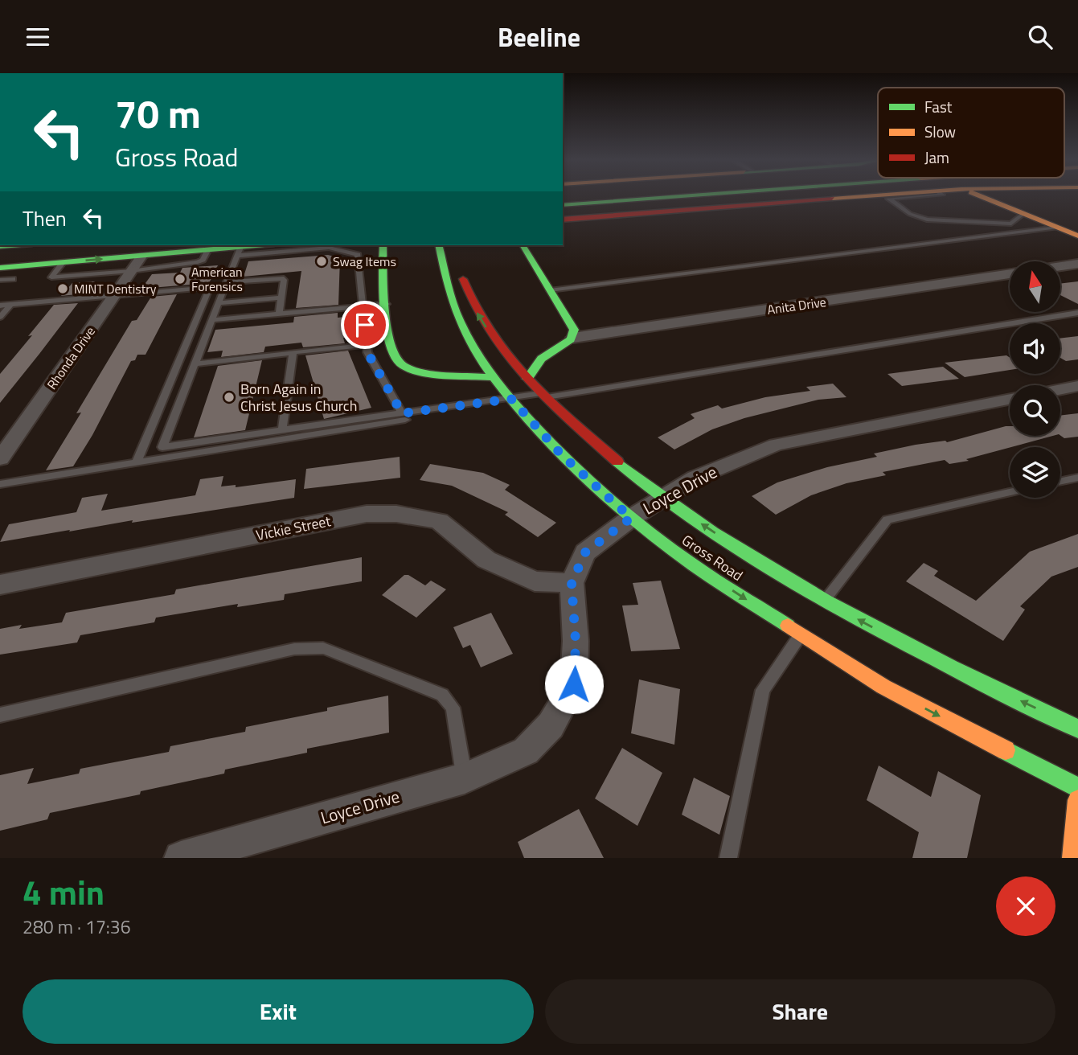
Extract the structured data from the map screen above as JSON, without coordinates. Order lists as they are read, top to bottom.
{
  "streets": {
    "main road": ["Gross Road"],
    "street": [
      "Anita Drive",
      "Rhonda Drive",
      "Loyce Drive",
      "Vickie Street"
    ]
  },
  "crossings": [
    ["Loyce Drive", "Vickie Street"],
    ["Loyce Drive", "Gross Road"]
  ],
  "places": [
    "Swag Items",
    "American Forensics",
    "MINT Dentistry",
    "Born Again in Christ Jesus Church"
  ],
  "legend": ["Fast", "Slow", "Jam"],
  "north": "top",
  "page": {
    "header": "Beeline",
    "turn": ["70 m", "Gross Road"],
    "then": "Then",
    "heading": ["4 min", "280 m · 17:36"],
    "buttons": ["Exit", "Share"]
  }
}
